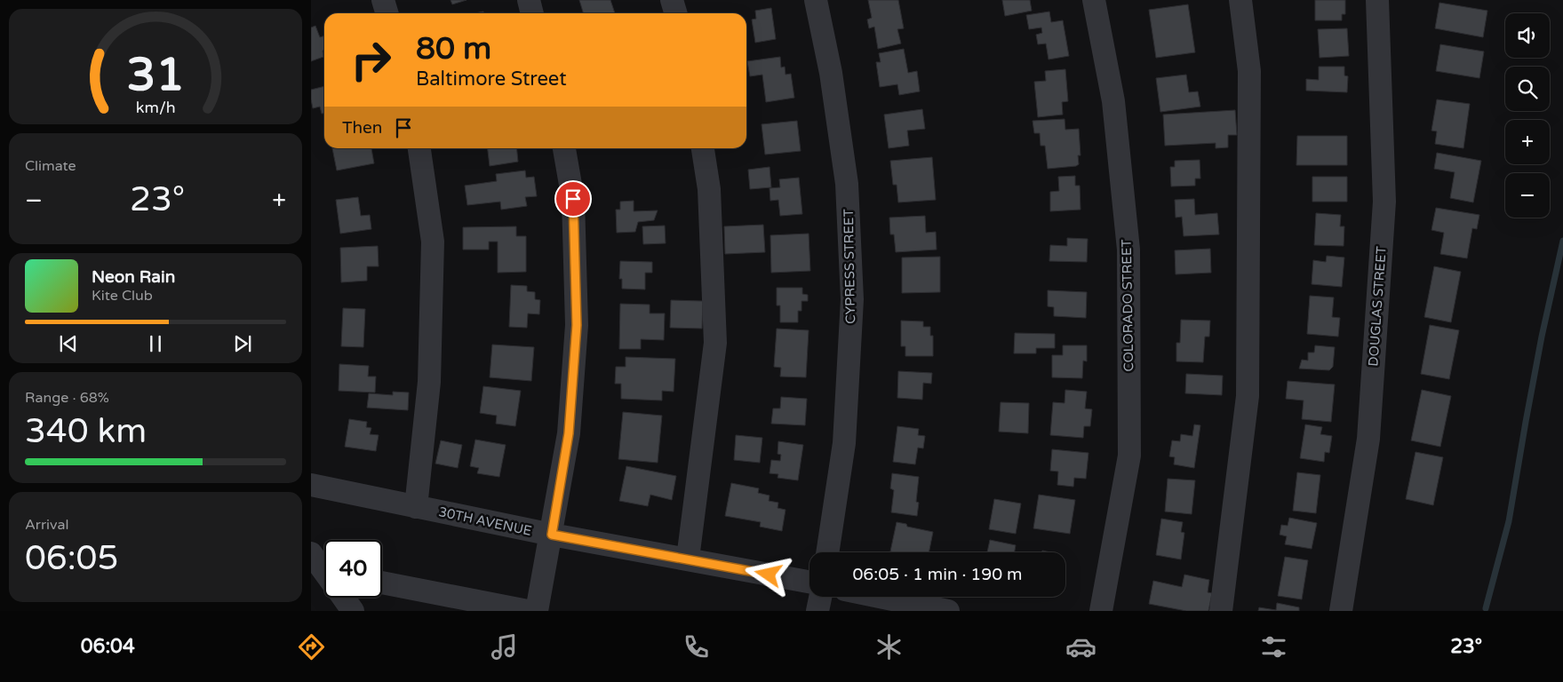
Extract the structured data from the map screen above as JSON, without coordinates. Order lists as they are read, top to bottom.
{
  "streets": {
    "street": [
      "CYPRESS STREET",
      "COLORADO STREET",
      "DOUGLAS STREET",
      "30TH AVENUE"
    ]
  },
  "page": {
    "map_buttons": ["+", "−"],
    "turn": ["80 m", "Baltimore Street"],
    "then": "Then",
    "tile": [
      "Climate",
      ["Range · 68%", "340 km"],
      ["Arrival", "06:05"]
    ],
    "heat": ["−", "23°", "+"],
    "song": ["Neon Rain", "Kite Club"],
    "limit": "40",
    "trip": "06:05 · 1 min · 190 m",
    "tabs": ["06:04", "23°"],
    "gauge": ["31", "km/h"]
  }
}
